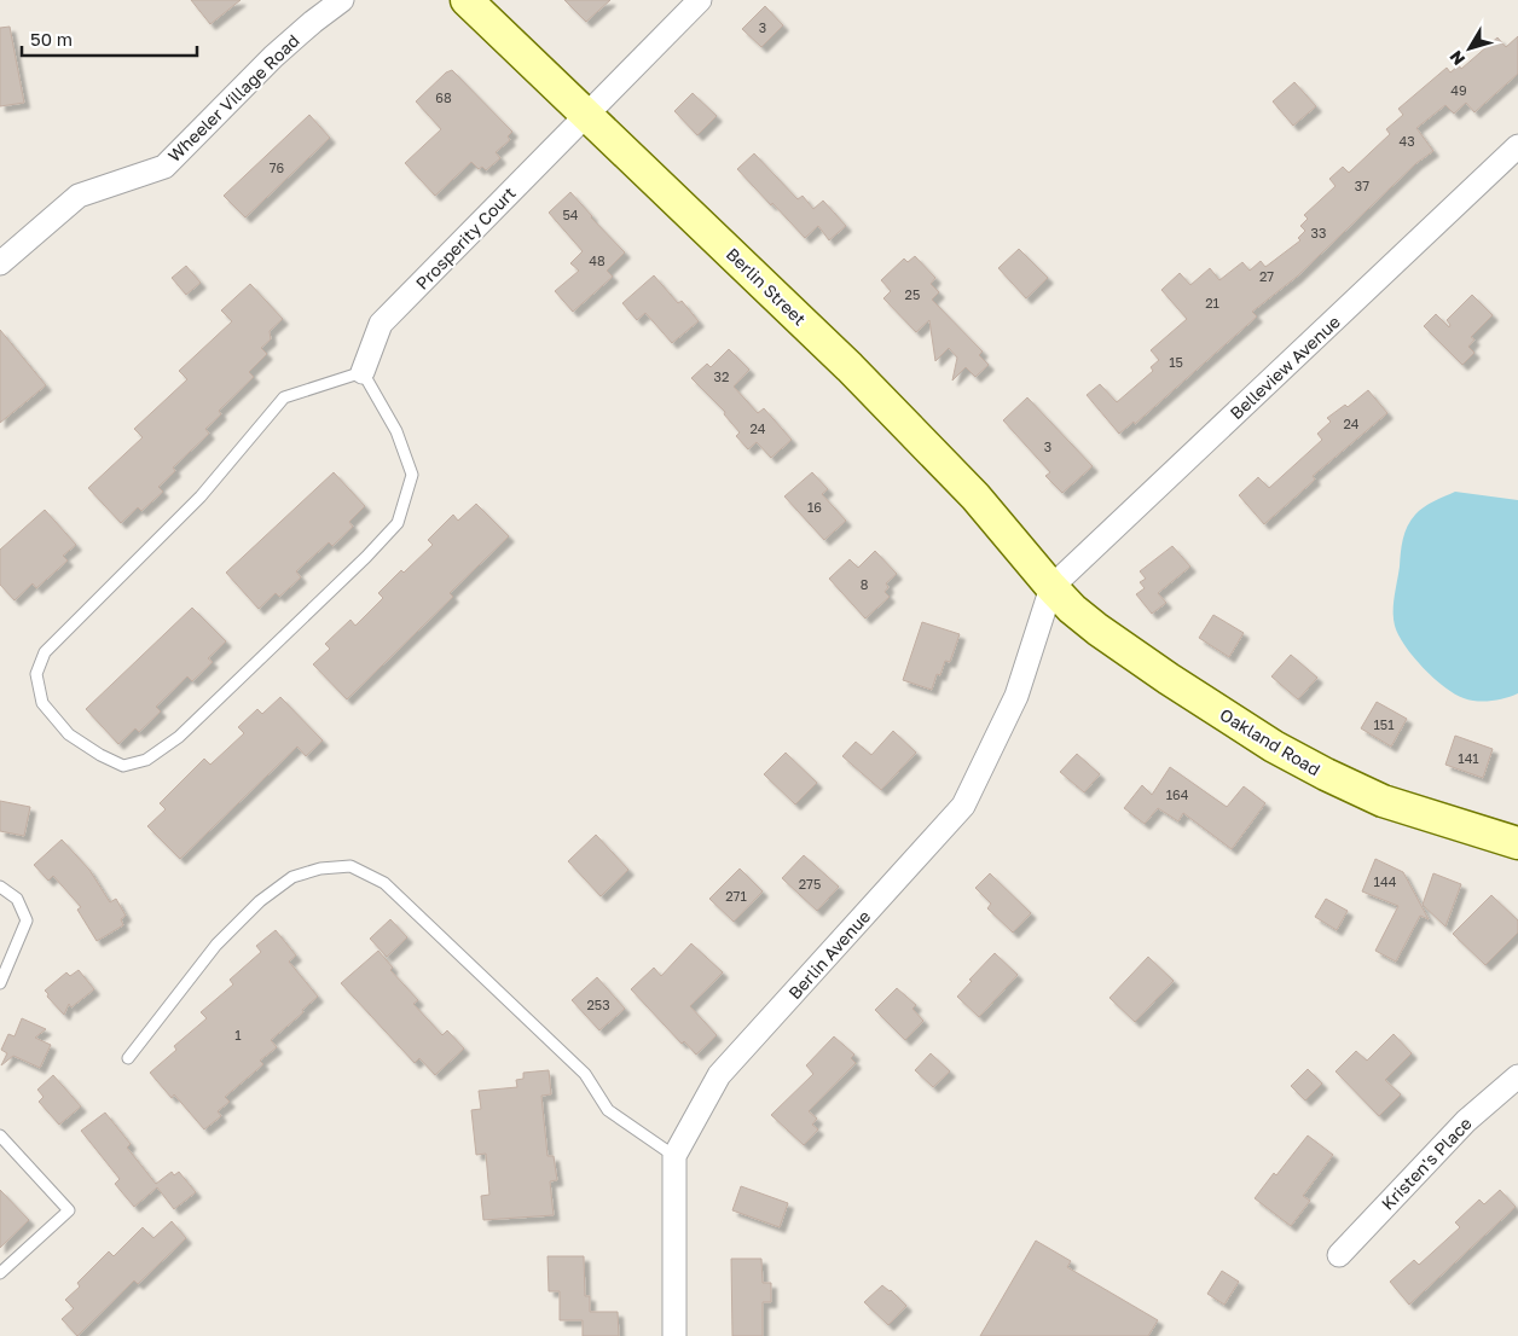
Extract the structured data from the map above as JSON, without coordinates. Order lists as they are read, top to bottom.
{
  "streets": {
    "main road": ["Berlin Street", "Oakland Road"],
    "street": [
      "Wheeler Village Road",
      "Prosperity Court",
      "Belleview Avenue",
      "Berlin Avenue",
      "Kristen's Place"
    ]
  },
  "crossings": [
    ["Prosperity Court", "Berlin Street"],
    ["Berlin Street", "Belleview Avenue"],
    ["Berlin Street", "Oakland Road"],
    ["Berlin Street", "Berlin Avenue"],
    ["Belleview Avenue", "Oakland Road"],
    ["Belleview Avenue", "Berlin Avenue"],
    ["Oakland Road", "Berlin Avenue"]
  ],
  "house_numbers": [
    "3",
    "49",
    "68",
    "43",
    "76",
    "37",
    "54",
    "33",
    "48",
    "27",
    "25",
    "21",
    "15",
    "32",
    "24",
    "24",
    "3",
    "16",
    "8",
    "151",
    "141",
    "164",
    "144",
    "275",
    "271",
    "253",
    "1"
  ],
  "scale_bar": "50 m",
  "north": "bottom left"
}
